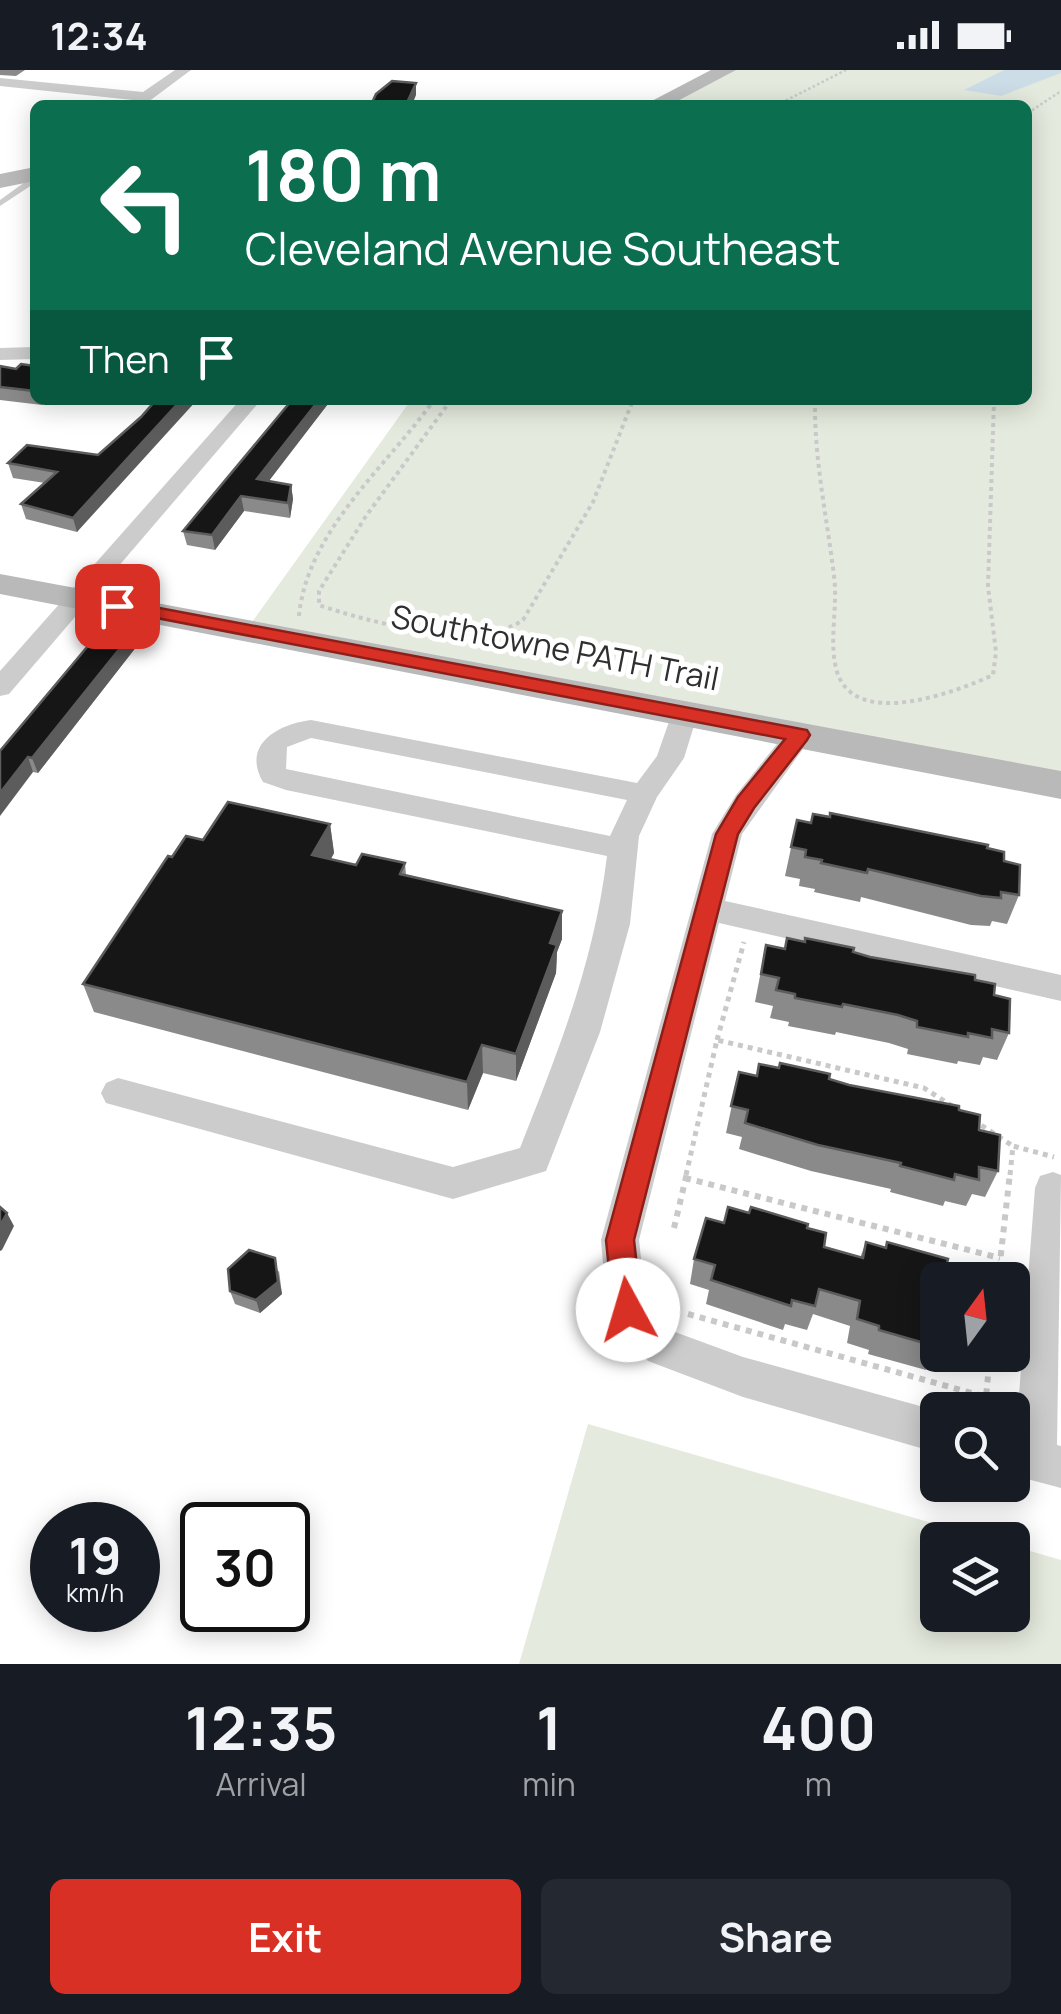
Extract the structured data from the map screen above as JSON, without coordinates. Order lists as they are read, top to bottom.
{
  "north": "top",
  "page": {
    "status": "12:34",
    "turn": ["180 m", "Cleveland Avenue Southeast"],
    "then": "Then",
    "speed": "19 km/h",
    "limit": "30",
    "eta": [
      "12:35",
      "Arrival",
      "1",
      "min",
      "400",
      "m"
    ],
    "buttons": ["Exit", "Share"]
  }
}
